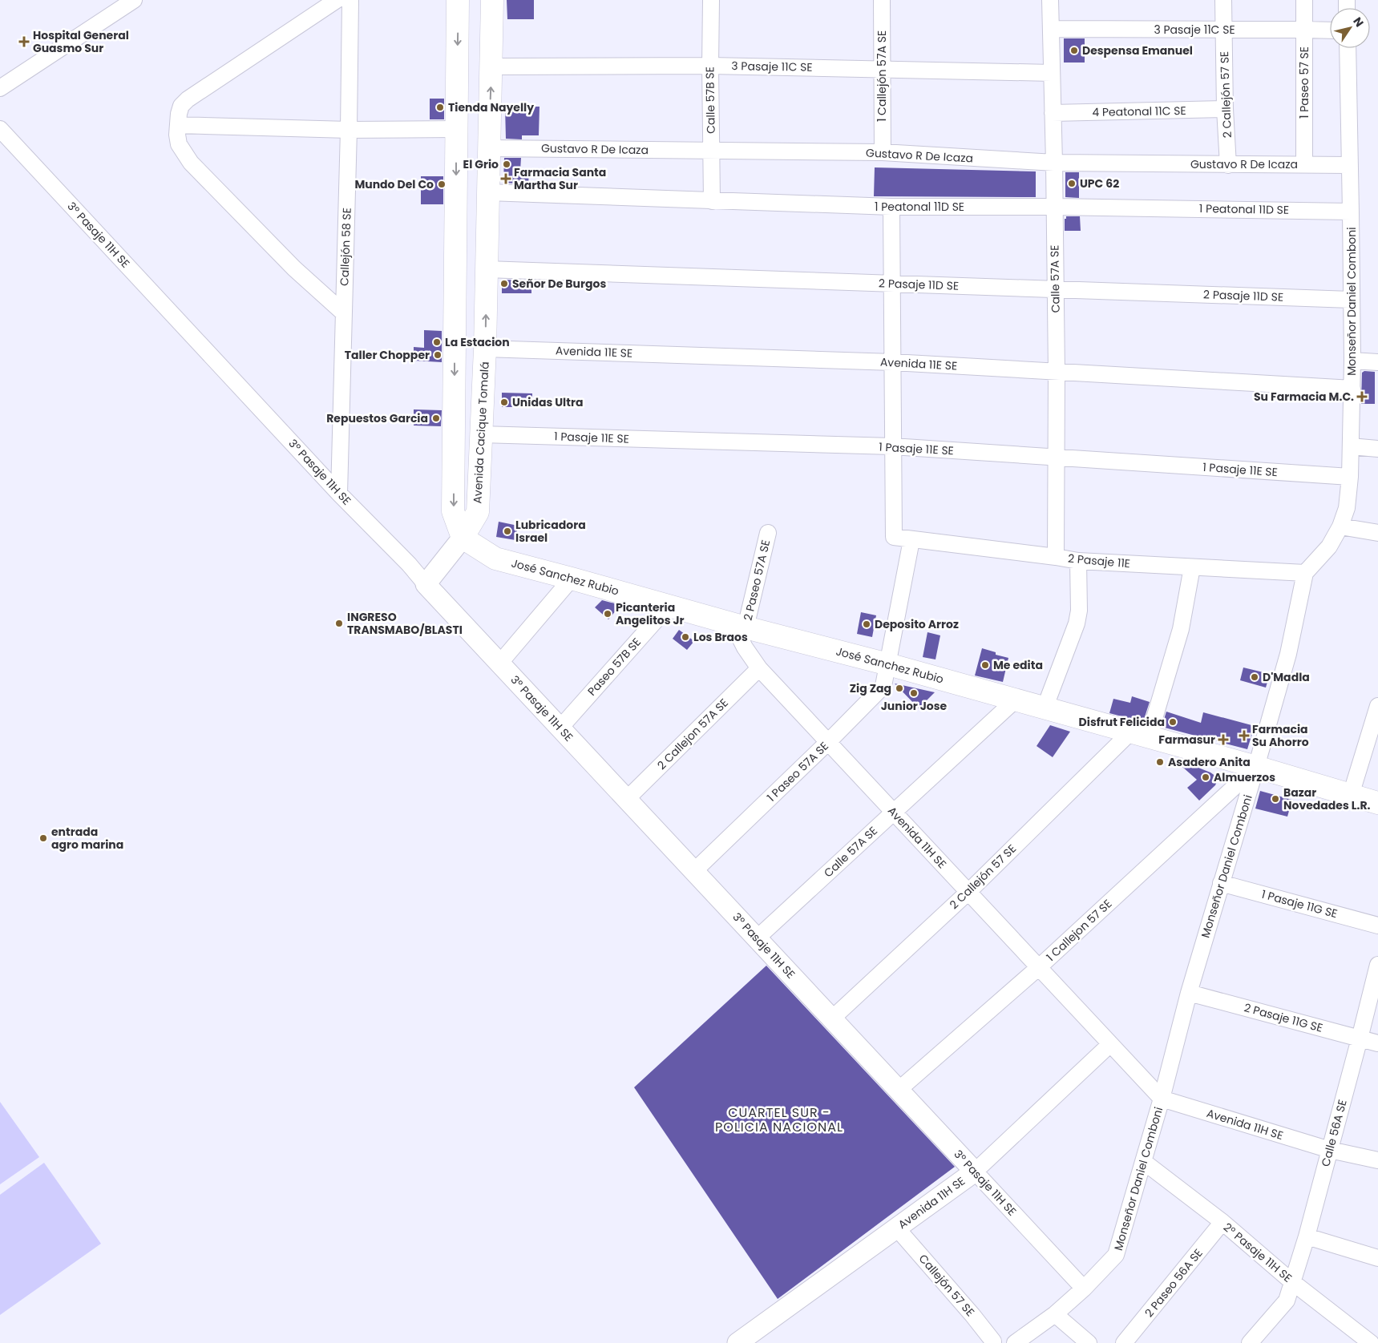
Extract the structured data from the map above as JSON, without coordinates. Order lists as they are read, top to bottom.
{
  "streets": {
    "main road": ["Avenida Cacique Tomalá", "José Sanchez Rubio"],
    "street": [
      "3 Pasaje 11C SE",
      "1 Callejón 57A SE",
      "1 Paseo 57 SE",
      "2 Callejón 57 SE",
      "Calle 57B SE",
      "4 Peatonal 11C SE",
      "Gustavo R De Icaza",
      "1 Peatonal 11D SE",
      "3° Pasaje 11H SE",
      "Callejón 58 SE",
      "Calle 57A SE",
      "2 Pasaje 11D SE",
      "Monseñor Daniel Comboni",
      "Avenida 11E SE",
      "1 Pasaje 11E SE",
      "2 Pasaje 11E",
      "2 Paseo 57A SE",
      "Paseo 57B SE",
      "2 Callejon 57A SE",
      "1 Paseo 57A SE",
      "Avenida 11H SE",
      "1 Pasaje 11G SE",
      "1 Callejon 57 SE",
      "2 Pasaje 11G SE",
      "Calle 56A SE",
      "2° Pasaje 11H SE",
      "2 Paseo 56A SE",
      "Callejón 57 SE"
    ]
  },
  "crossings": [
    ["3 Pasaje 11C SE", "1 Callejón 57A SE"],
    ["3 Pasaje 11C SE", "1 Paseo 57 SE"],
    ["3 Pasaje 11C SE", "2 Callejón 57 SE"],
    ["3 Pasaje 11C SE", "Calle 57B SE"],
    ["3 Pasaje 11C SE", "Calle 57A SE"],
    ["3 Pasaje 11C SE", "Avenida Cacique Tomalá"],
    ["1 Callejón 57A SE", "Gustavo R De Icaza"],
    ["1 Paseo 57 SE", "Gustavo R De Icaza"],
    ["2 Callejón 57 SE", "4 Peatonal 11C SE"],
    ["2 Callejón 57 SE", "Gustavo R De Icaza"],
    ["2 Callejón 57 SE", "3° Pasaje 11H SE"],
    ["2 Callejón 57 SE", "2 Pasaje 11E"],
    ["2 Callejón 57 SE", "José Sanchez Rubio"],
    ["2 Callejón 57 SE", "Avenida 11H SE"],
    ["Calle 57B SE", "Gustavo R De Icaza"],
    ["Calle 57B SE", "1 Peatonal 11D SE"],
    ["4 Peatonal 11C SE", "Calle 57A SE"],
    ["Gustavo R De Icaza", "Calle 57A SE"],
    ["Gustavo R De Icaza", "Monseñor Daniel Comboni"],
    ["Gustavo R De Icaza", "Avenida Cacique Tomalá"],
    ["1 Peatonal 11D SE", "Calle 57A SE"],
    ["1 Peatonal 11D SE", "Monseñor Daniel Comboni"],
    ["1 Peatonal 11D SE", "Avenida Cacique Tomalá"],
    ["3° Pasaje 11H SE", "Callejón 58 SE"],
    ["3° Pasaje 11H SE", "Calle 57A SE"],
    ["3° Pasaje 11H SE", "Monseñor Daniel Comboni"],
    ["3° Pasaje 11H SE", "Paseo 57B SE"],
    ["3° Pasaje 11H SE", "2 Callejon 57A SE"],
    ["3° Pasaje 11H SE", "1 Paseo 57A SE"],
    ["3° Pasaje 11H SE", "Avenida 11H SE"],
    ["3° Pasaje 11H SE", "1 Callejon 57 SE"],
    ["Calle 57A SE", "2 Pasaje 11D SE"],
    ["Calle 57A SE", "Avenida 11E SE"],
    ["Calle 57A SE", "1 Pasaje 11E SE"],
    ["Calle 57A SE", "2 Pasaje 11E"],
    ["Calle 57A SE", "José Sanchez Rubio"],
    ["Calle 57A SE", "Avenida 11H SE"],
    ["2 Pasaje 11D SE", "Monseñor Daniel Comboni"],
    ["2 Pasaje 11D SE", "Avenida Cacique Tomalá"],
    ["Monseñor Daniel Comboni", "Avenida 11E SE"],
    ["Monseñor Daniel Comboni", "1 Pasaje 11E SE"],
    ["Monseñor Daniel Comboni", "2 Pasaje 11E"],
    ["Monseñor Daniel Comboni", "José Sanchez Rubio"],
    ["Monseñor Daniel Comboni", "Avenida 11H SE"],
    ["Monseñor Daniel Comboni", "1 Pasaje 11G SE"],
    ["Monseñor Daniel Comboni", "1 Callejon 57 SE"],
    ["Monseñor Daniel Comboni", "2 Pasaje 11G SE"],
    ["Monseñor Daniel Comboni", "2° Pasaje 11H SE"],
    ["Avenida 11E SE", "Avenida Cacique Tomalá"],
    ["Avenida Cacique Tomalá", "1 Pasaje 11E SE"],
    ["Avenida Cacique Tomalá", "José Sanchez Rubio"],
    ["1 Pasaje 11E SE", "2 Pasaje 11E"],
    ["José Sanchez Rubio", "2 Paseo 57A SE"],
    ["José Sanchez Rubio", "Paseo 57B SE"],
    ["José Sanchez Rubio", "1 Paseo 57A SE"],
    ["José Sanchez Rubio", "Avenida 11H SE"],
    ["José Sanchez Rubio", "1 Callejon 57 SE"],
    ["2 Paseo 57A SE", "Avenida 11H SE"],
    ["2 Callejon 57A SE", "Avenida 11H SE"],
    ["1 Paseo 57A SE", "Avenida 11H SE"],
    ["Avenida 11H SE", "1 Callejon 57 SE"],
    ["Avenida 11H SE", "Calle 56A SE"],
    ["Avenida 11H SE", "Callejón 57 SE"],
    ["2 Pasaje 11G SE", "Calle 56A SE"],
    ["Calle 56A SE", "2° Pasaje 11H SE"],
    ["2° Pasaje 11H SE", "2 Paseo 56A SE"]
  ],
  "districts": ["CUARTEL SUR - POLICIA NACIONAL"],
  "places": {
    "health": [
      "Hospital General Guasmo Sur",
      "Farmacia Santa Martha Sur",
      "Su Farmacia M.C.",
      "Farmacia Su Ahorro",
      "Farmasur"
    ],
    "other": [
      "Despensa Emanuel",
      "Tienda Nayelly",
      "El Grio",
      "UPC 62",
      "Mundo Del Co",
      "Señor De Burgos",
      "La Estacion",
      "Taller Chopper",
      "Unidas Ultra",
      "Repuestos Garcia",
      "Lubricadora Israel",
      "Picanteria Angelitos Jr",
      "INGRESO TRANSMABO/BLASTI",
      "Deposito Arroz",
      "Los Braos",
      "Me edita",
      "D'Madla",
      "Zig Zag",
      "Junior Jose",
      "Disfrut Felicida",
      "Asadero Anita",
      "Almuerzos",
      "Bazar Novedades L.R.",
      "entrada agro marina"
    ]
  },
  "north": "top right"
}
